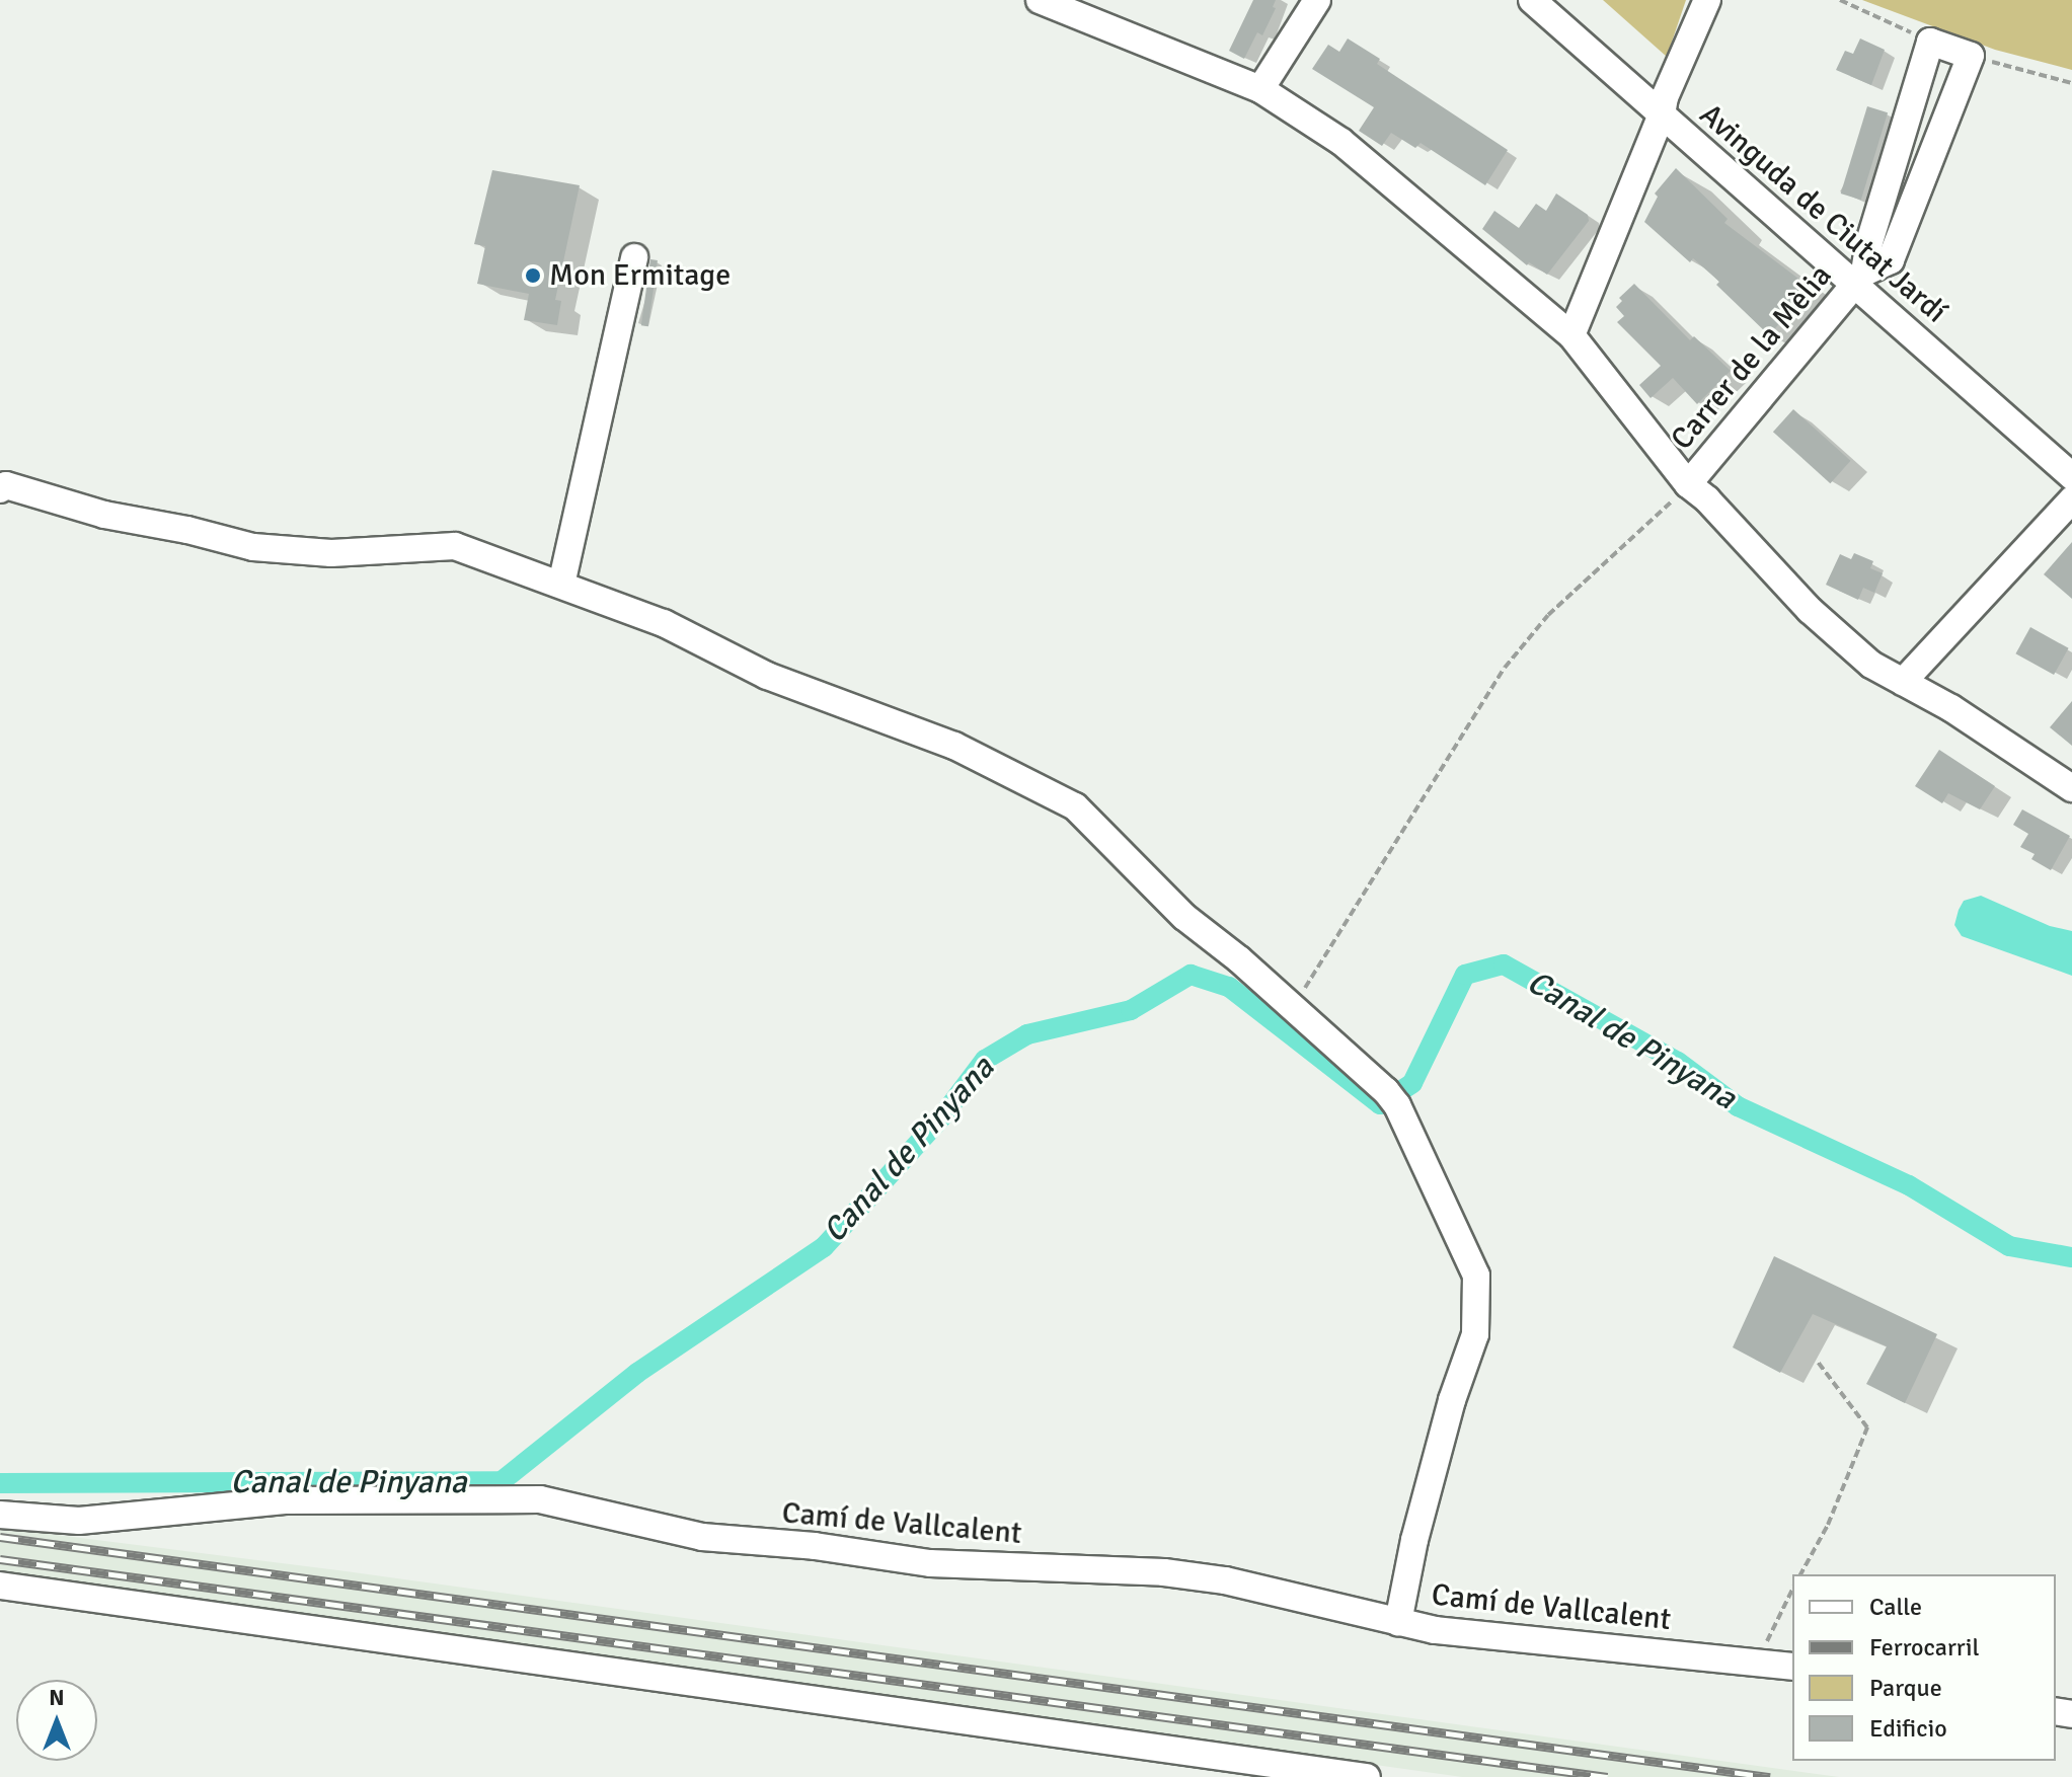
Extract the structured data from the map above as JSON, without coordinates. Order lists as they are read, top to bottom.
{
  "streets": {
    "street": ["Avinguda de Ciutat Jardí", "Carrer de la Mèlia", "Camí de Vallcalent"]
  },
  "crossings": [
    ["Avinguda de Ciutat Jardí", "Carrer de la Mèlia"]
  ],
  "water": ["Canal de Pinyana"],
  "places": ["Mon Ermitage"],
  "legend": [
    "Calle",
    "Ferrocarril",
    "Parque",
    "Edificio"
  ],
  "north": "top"
}
